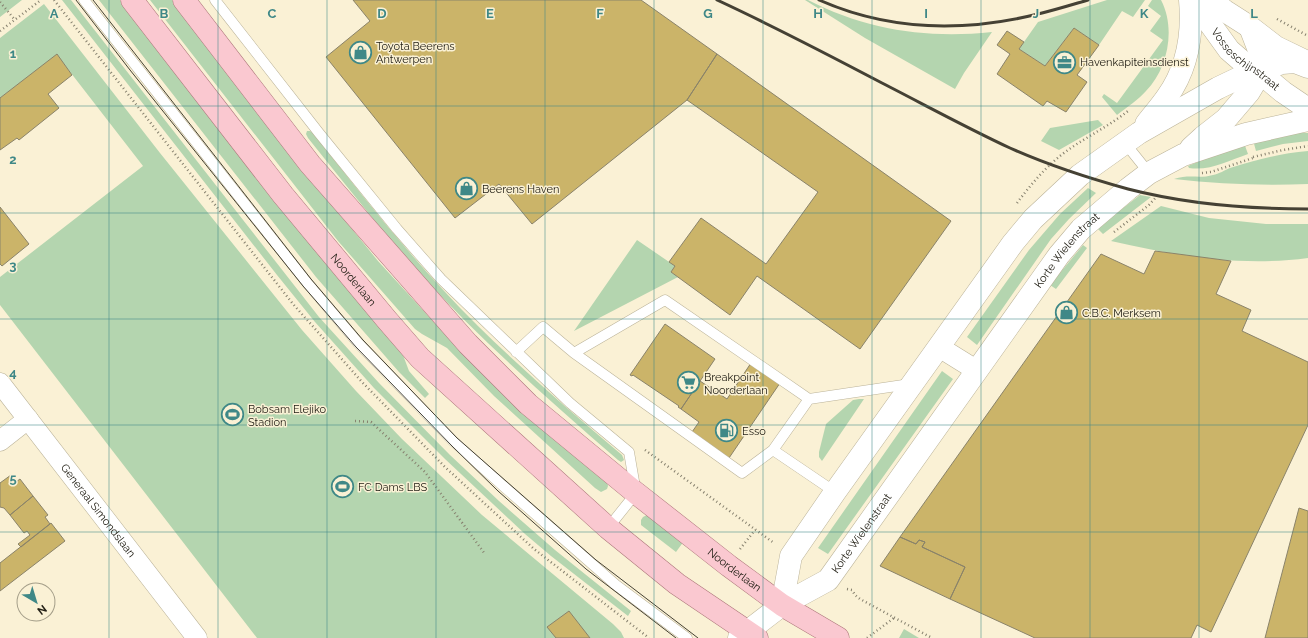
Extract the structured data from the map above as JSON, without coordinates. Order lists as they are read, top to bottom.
{
  "streets": {
    "main road": ["Noorderlaan"],
    "street": ["Vosseschijnstraat", "Korte Wielenstraat", "Generaal Simondslaan"]
  },
  "crossings": [
    ["Vosseschijnstraat", "Korte Wielenstraat"],
    ["Korte Wielenstraat", "Noorderlaan"]
  ],
  "places": {
    "shop": ["Toyota Beerens Antwerpen", "Beerens Haven", "C.B.C. Merksem"],
    "office": ["Havenkapiteinsdienst"],
    "supermarket": ["Breakpoint Noorderlaan"],
    "sports": ["Bobsam Elejiko Stadion", "FC Dams LBS"],
    "fuel station": ["Esso"]
  },
  "north": "bottom right",
  "grid": {
    "columns": [
      "A",
      "B",
      "C",
      "D",
      "E",
      "F",
      "G",
      "H",
      "I",
      "J",
      "K",
      "L"
    ],
    "rows": [
      "1",
      "2",
      "3",
      "4",
      "5"
    ]
  }
}
